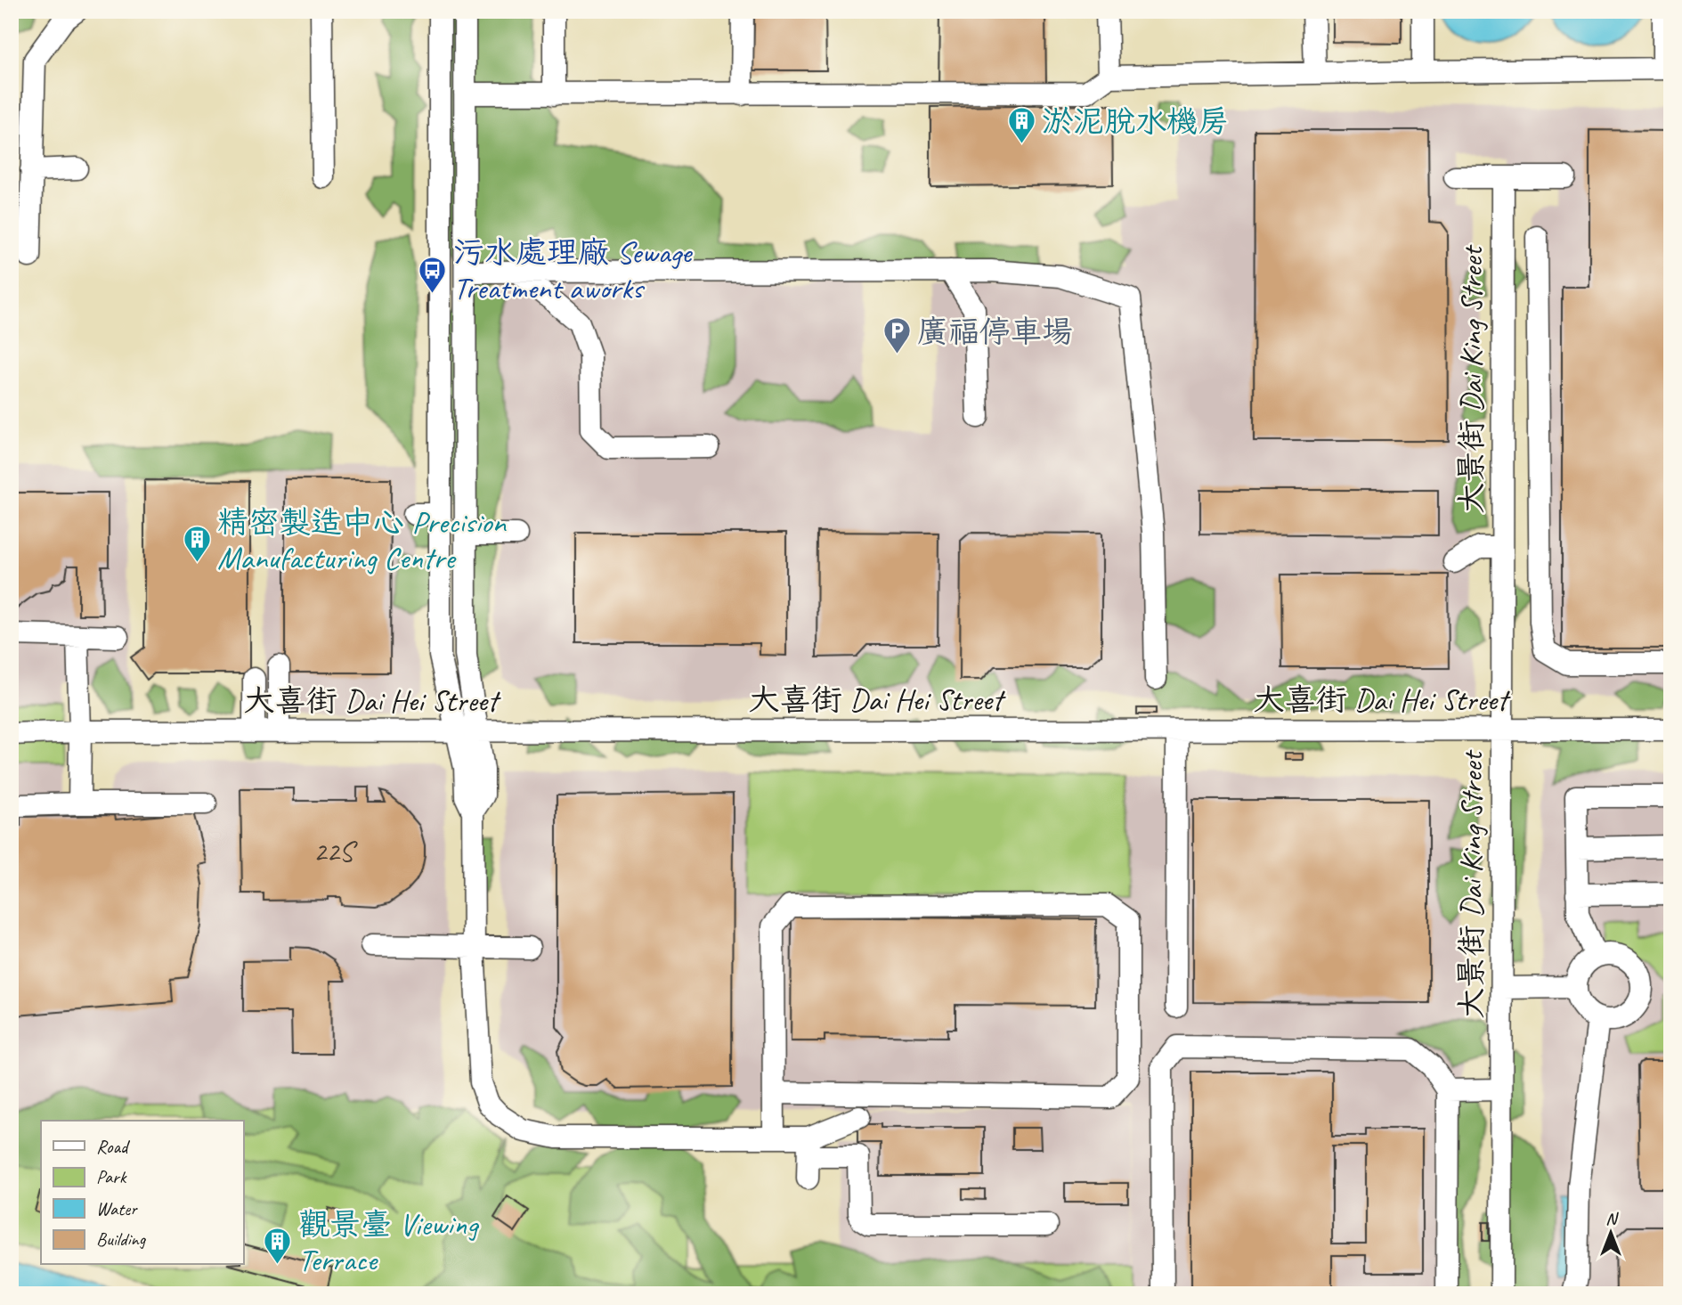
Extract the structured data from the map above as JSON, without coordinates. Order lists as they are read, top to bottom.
{
  "streets": {
    "street": ["大景街 Dai King Street", "大喜街 Dai Hei Street"]
  },
  "crossings": [
    ["大景街 Dai King Street", "大喜街 Dai Hei Street"]
  ],
  "places": {
    "building": ["淤泥脫水機房", "精密製造中心 Precision Manufacturing Centre", "觀景臺 Viewing Terrace"],
    "bus stop": ["污水處理廠 Sewage Treatment aworks"],
    "parking": ["廣福停車場"]
  },
  "house_numbers": ["22S"],
  "legend": [
    "Road",
    "Park",
    "Water",
    "Building"
  ],
  "north": "top"
}
